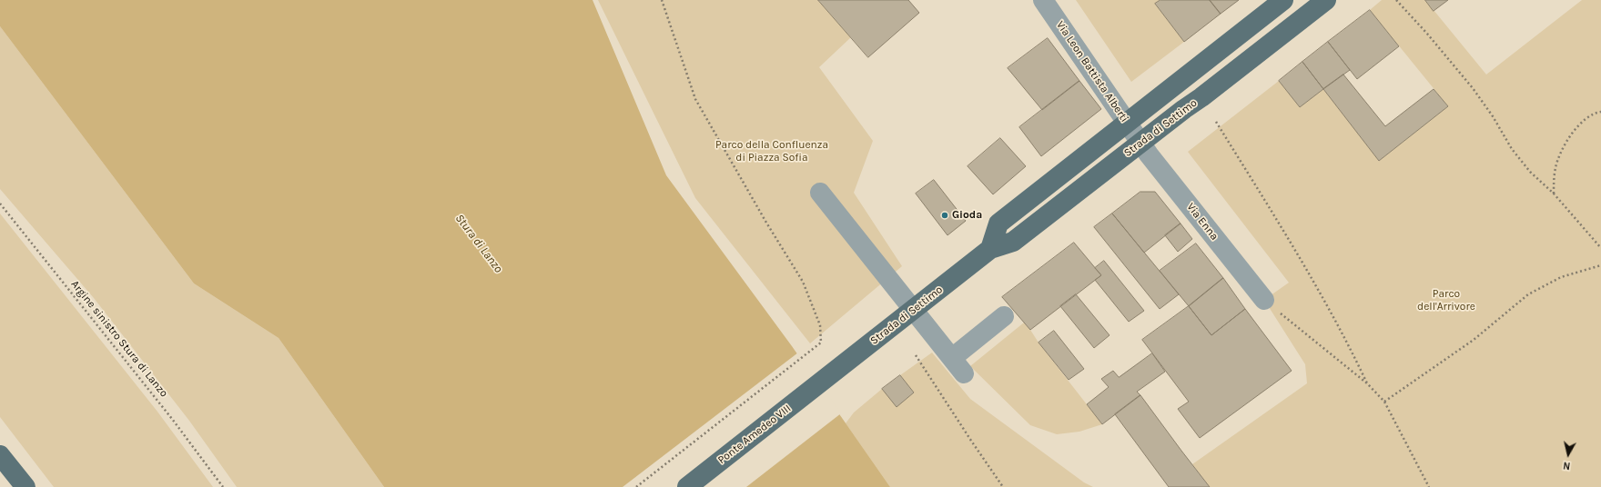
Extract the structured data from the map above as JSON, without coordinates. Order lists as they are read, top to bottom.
{
  "streets": {
    "main road": ["Strada di Settimo", "Ponte Amedeo VIII"],
    "street": ["Via Leon Battista Alberti", "Via Enna"],
    "path": ["Argine sinistro Stura di Lanzo"]
  },
  "crossings": [
    ["Via Leon Battista Alberti", "Strada di Settimo"],
    ["Via Leon Battista Alberti", "Via Enna"],
    ["Strada di Settimo", "Via Enna"],
    ["Strada di Settimo", "Ponte Amedeo VIII"]
  ],
  "water": ["Stura di Lanzo"],
  "parks": ["Parco della Confluenza di Piazza Sofia", "Parco dell'Arrivore"],
  "places": ["Gioda"],
  "north": "bottom"
}
